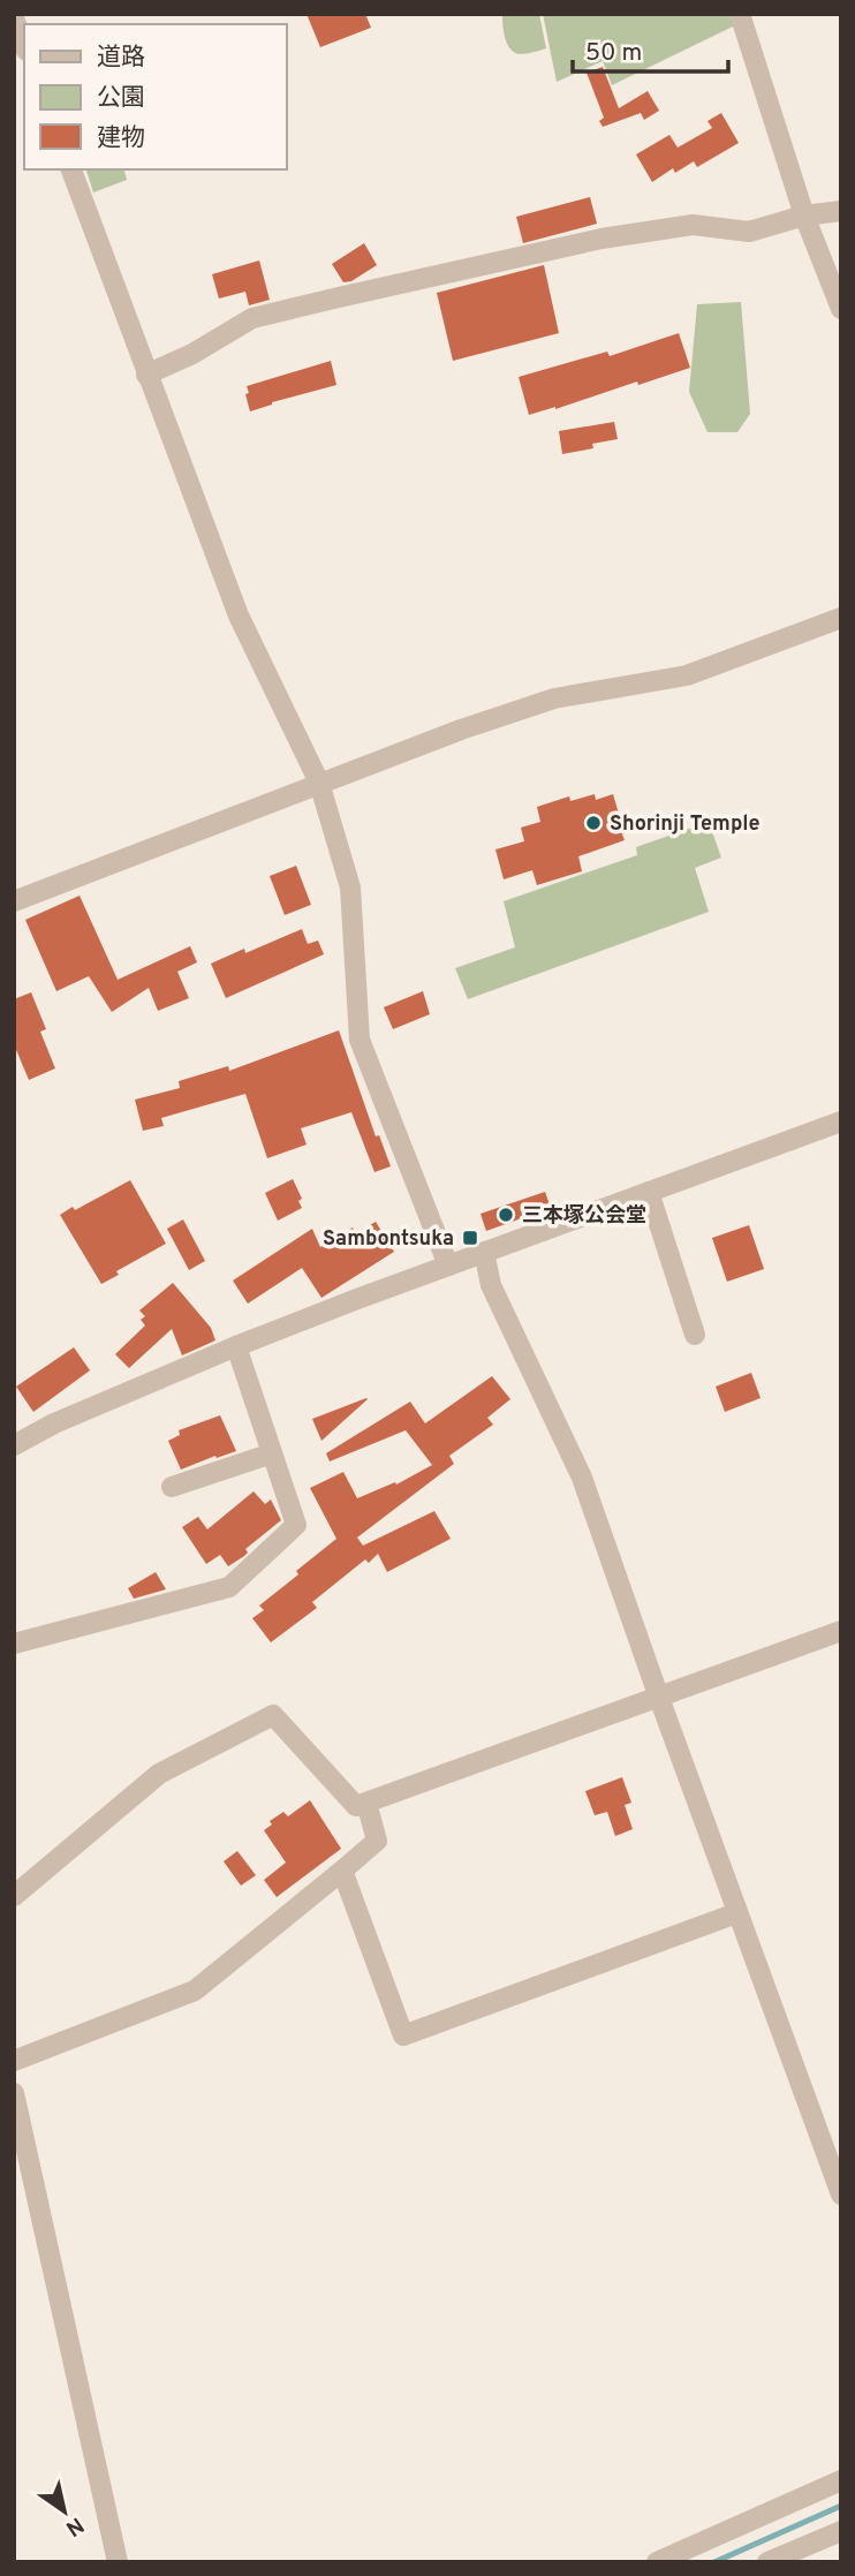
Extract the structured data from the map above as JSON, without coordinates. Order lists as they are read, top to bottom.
{
  "places": {
    "other": ["Shorinji Temple", "三本塚公会堂"],
    "transit": ["Sambontsuka"]
  },
  "legend": ["道路", "公園", "建物"],
  "scale_bar": "50 m",
  "north": "bottom right"
}
